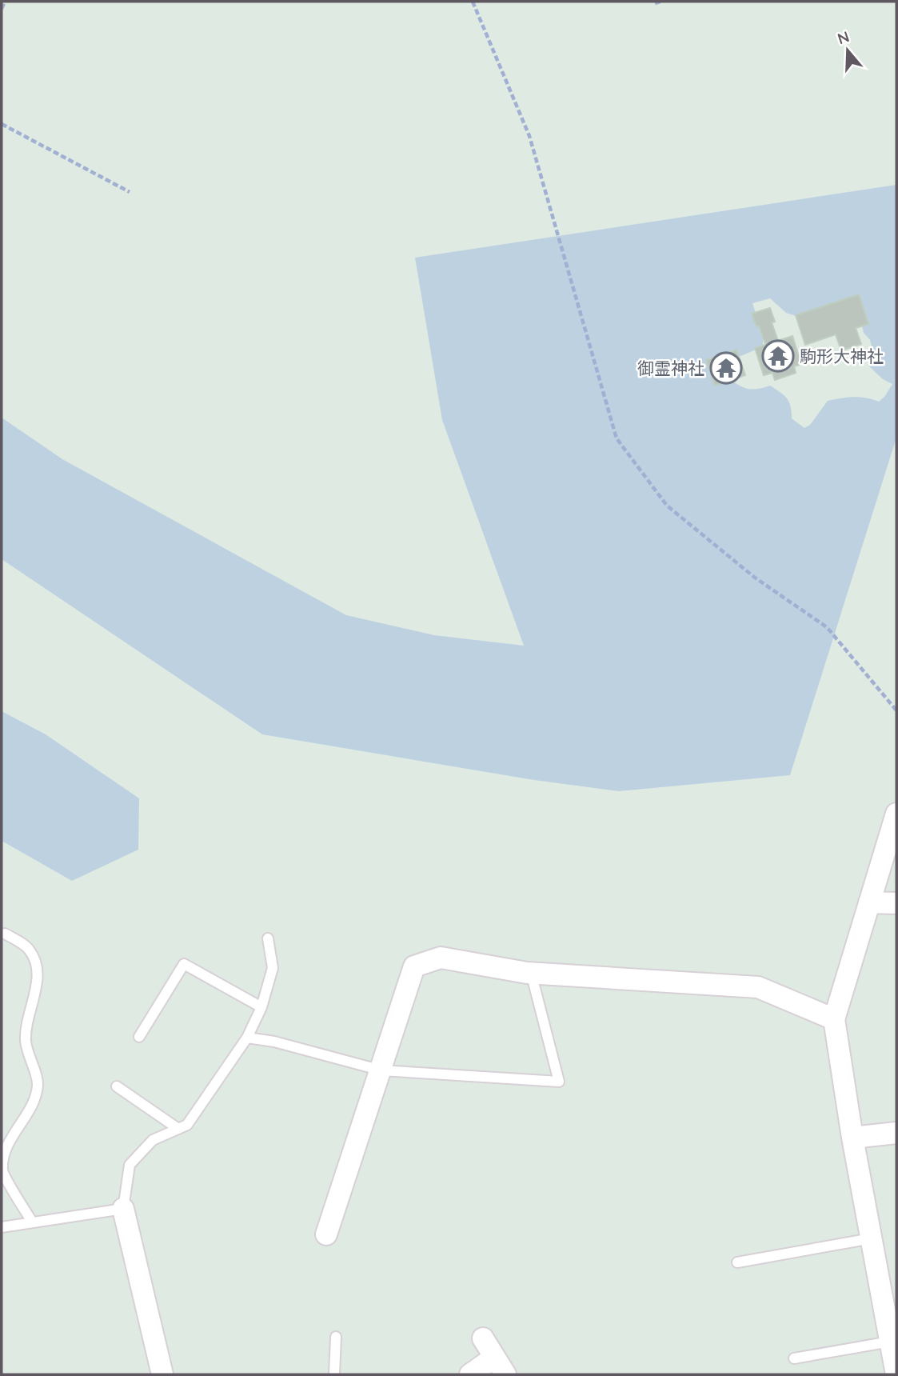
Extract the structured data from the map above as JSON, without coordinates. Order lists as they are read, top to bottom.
{
  "places": {
    "temple": ["駒形大神社", "御霊神社"]
  },
  "north": "top"
}
